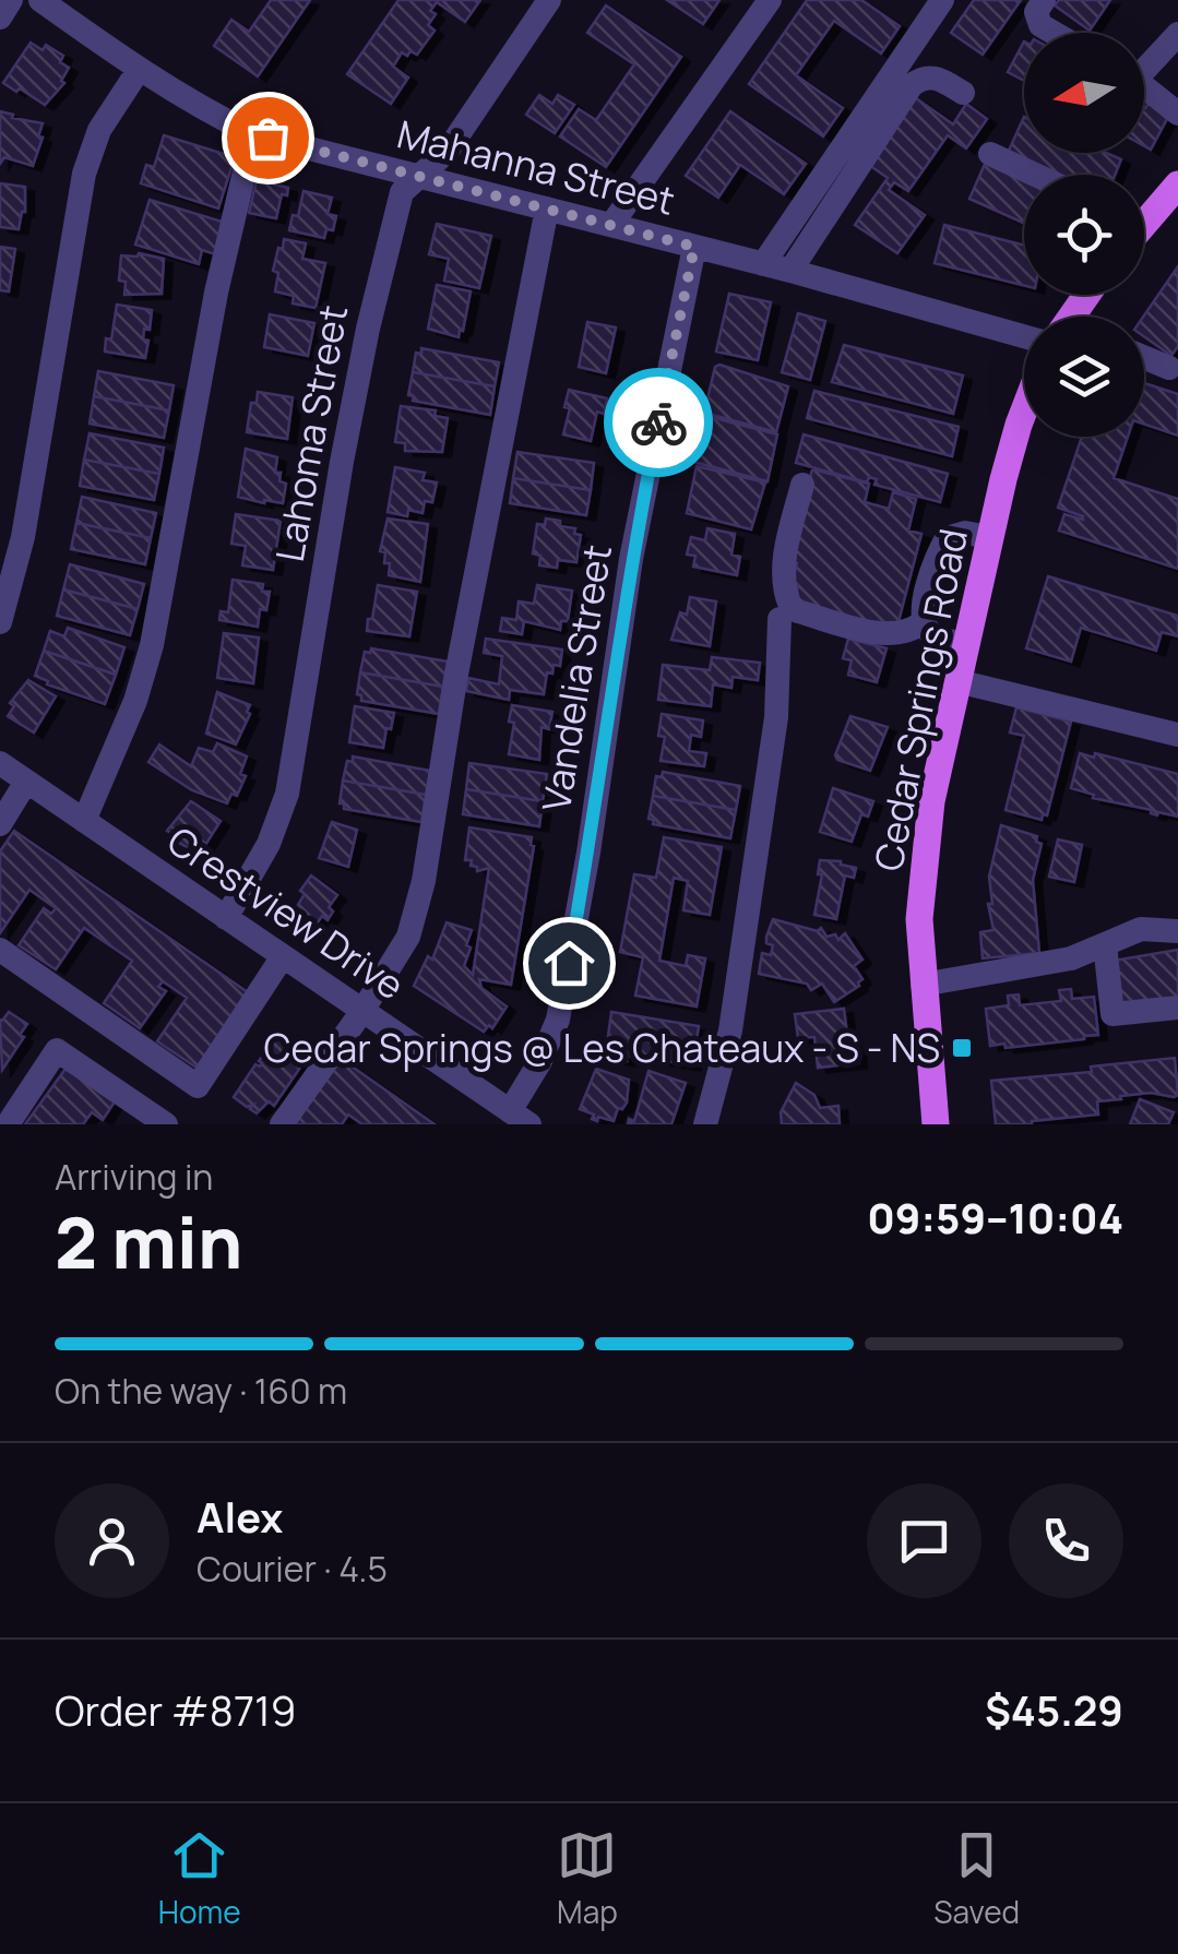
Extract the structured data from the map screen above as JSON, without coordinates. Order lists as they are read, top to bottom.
{
  "streets": {
    "main road": ["Cedar Springs Road"],
    "street": [
      "Mahanna Street",
      "Lahoma Street",
      "Vandelia Street",
      "Crestview Drive"
    ]
  },
  "crossings": [
    ["Mahanna Street", "Lahoma Street"],
    ["Mahanna Street", "Vandelia Street"],
    ["Lahoma Street", "Crestview Drive"],
    ["Vandelia Street", "Crestview Drive"]
  ],
  "places": {
    "transit": ["Cedar Springs @ Les Chateaux - S - NS"]
  },
  "north": "left",
  "page": {
    "heading": ["2 min", "Arriving in", "09:59–10:04"],
    "panel": [
      "Alex",
      "Courier · 4.5",
      "Order #8719",
      "$45.29"
    ],
    "bar": "On the way · 160 m",
    "tabs": ["Home", "Map", "Saved"]
  }
}
